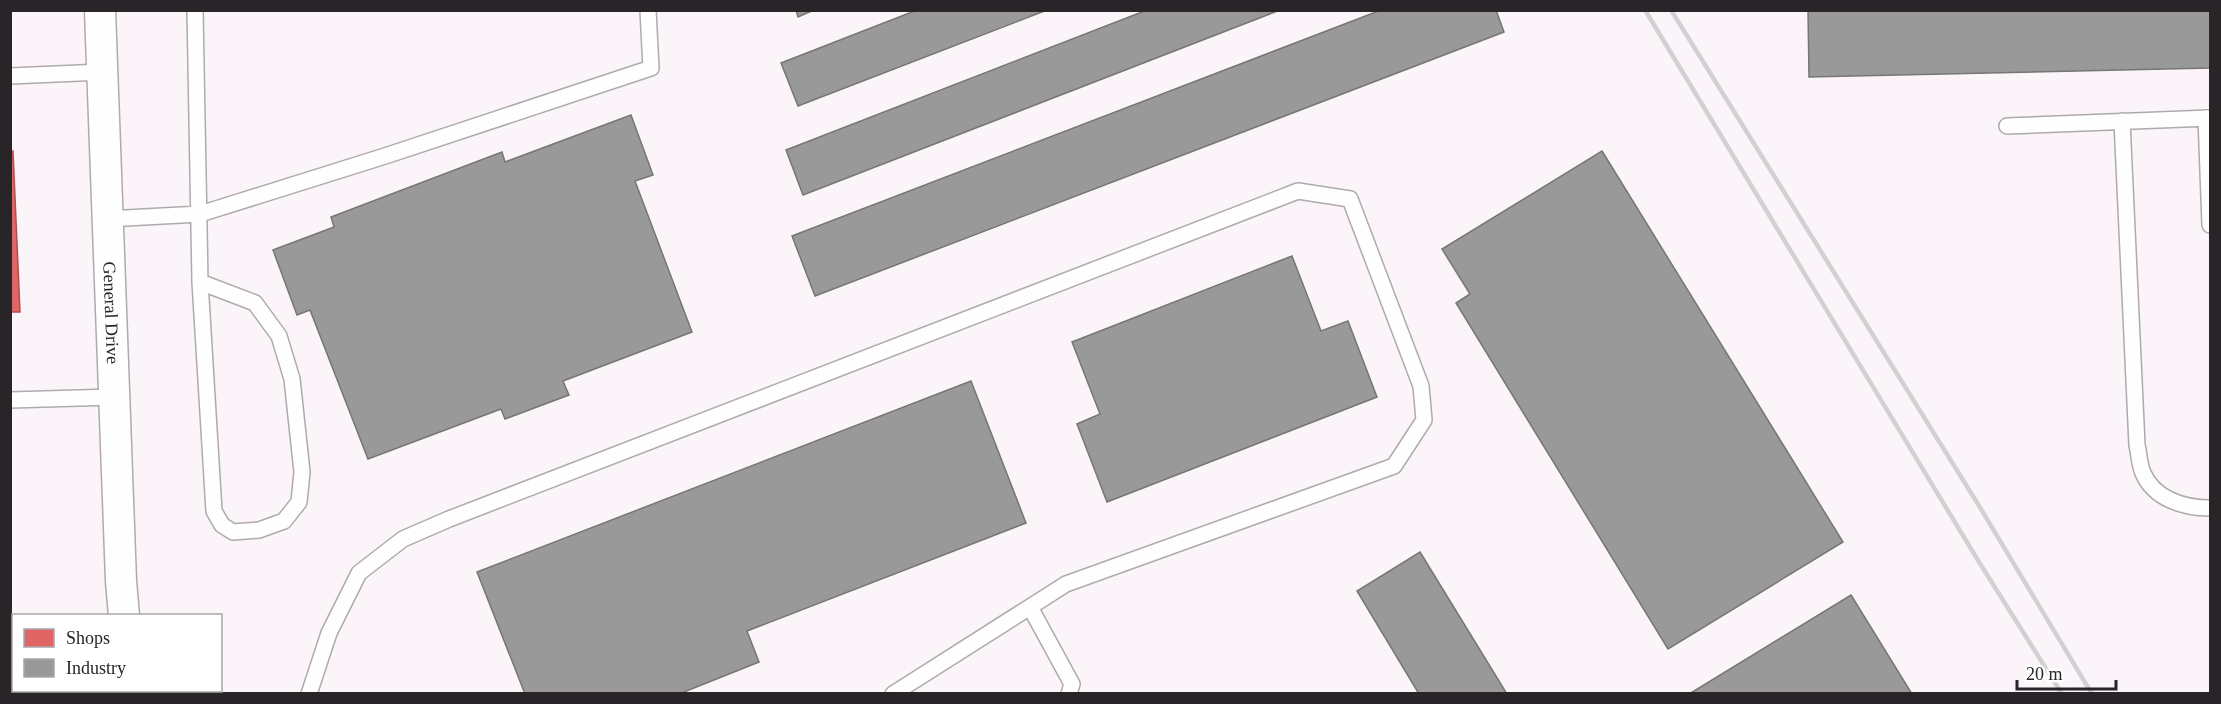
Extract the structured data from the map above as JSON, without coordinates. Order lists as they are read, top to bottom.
{
  "streets": {
    "street": ["General Drive"]
  },
  "legend": ["Shops", "Industry"],
  "scale_bar": "20 m"
}
